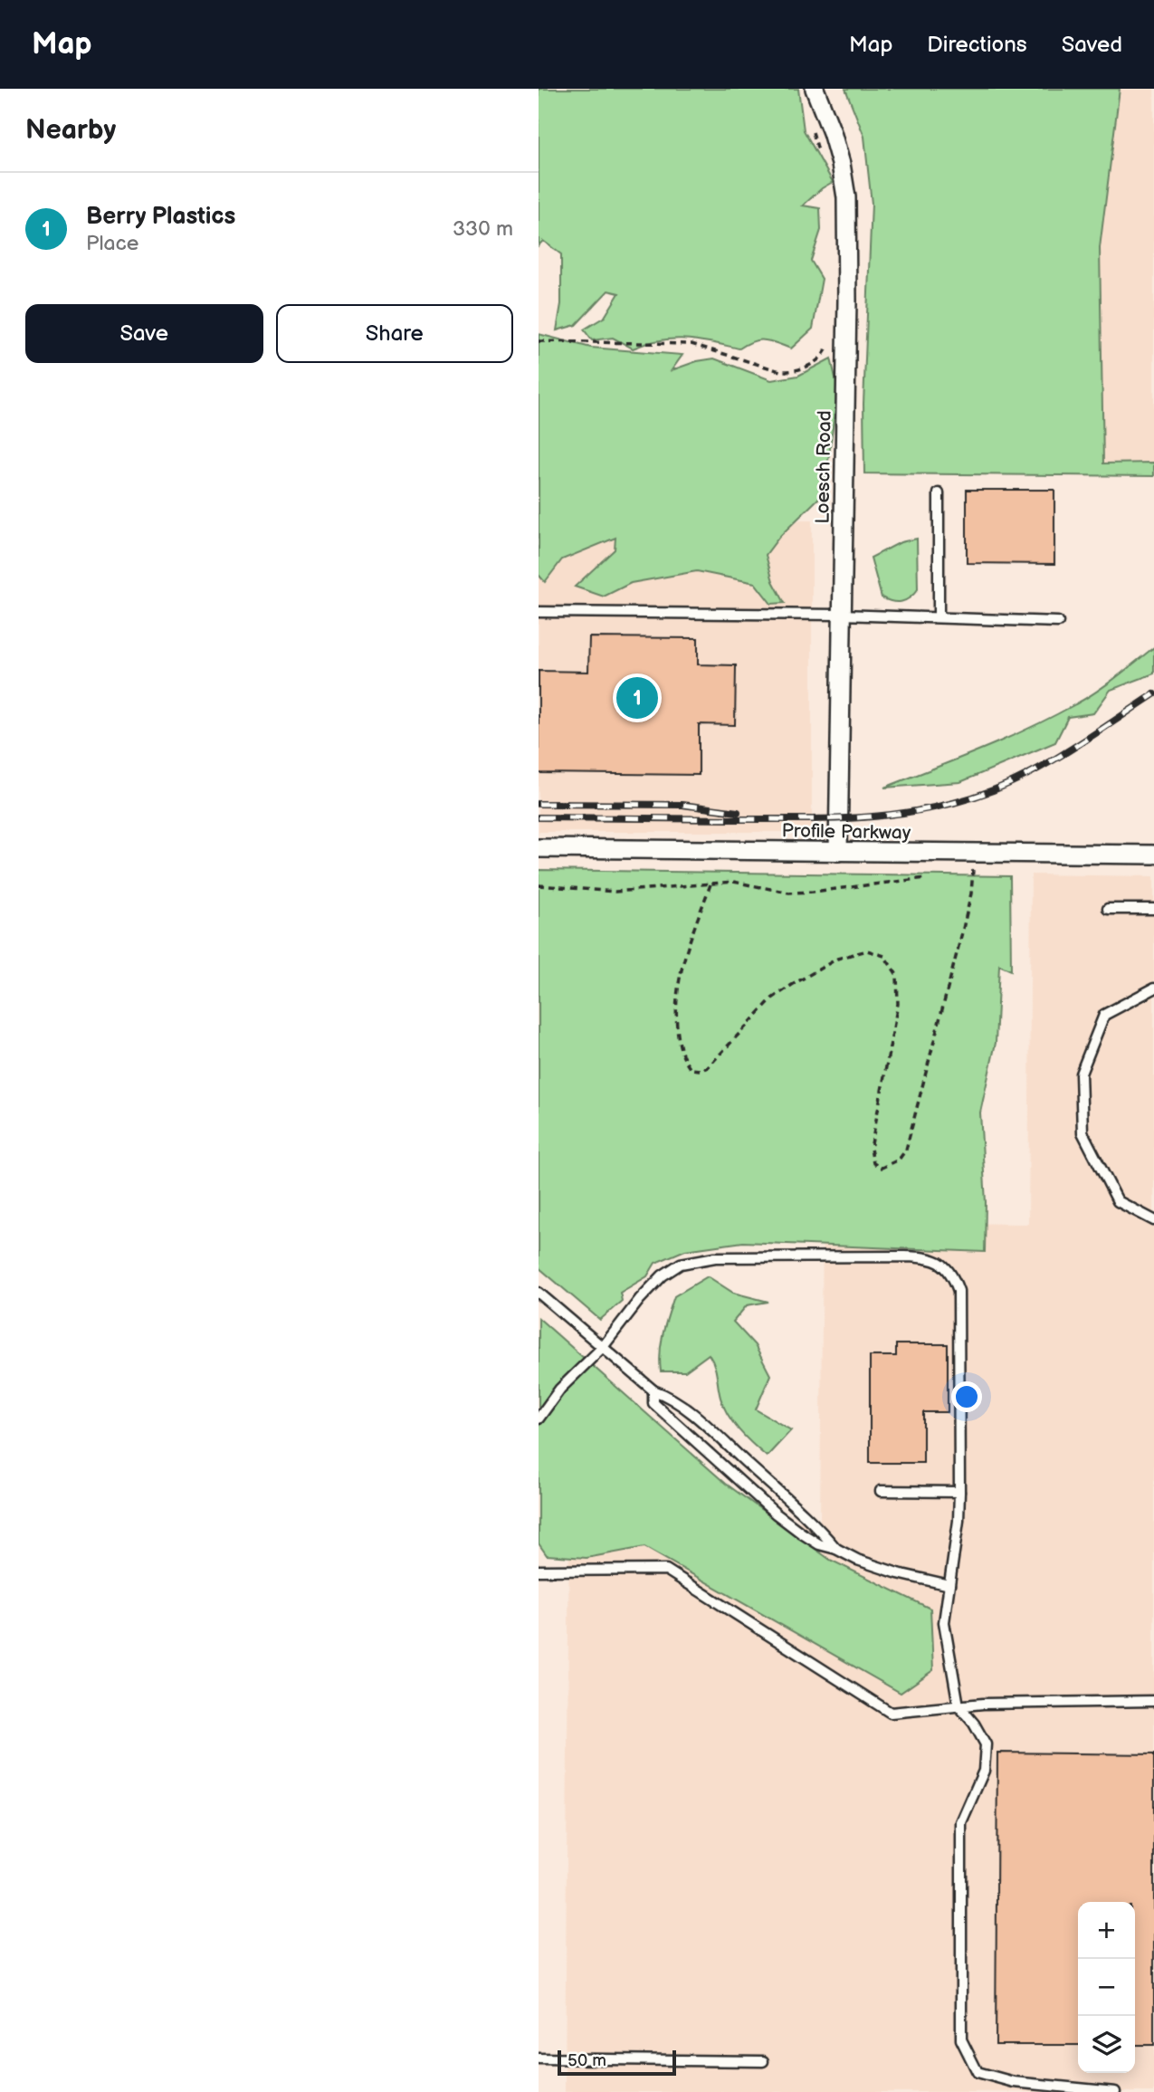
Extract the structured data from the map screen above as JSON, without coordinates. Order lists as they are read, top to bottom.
{
  "streets": {
    "street": ["Loesch Road", "Profile Parkway"]
  },
  "crossings": [
    ["Loesch Road", "Profile Parkway"]
  ],
  "scale_bar": "50 m",
  "page": {
    "header": "Map",
    "nav": ["Map", "Directions", "Saved"],
    "heading": "Nearby",
    "list": [
      {
        "mark": "1",
        "name": "Berry Plastics",
        "note": "Place",
        "value": "330 m"
      }
    ],
    "buttons": ["Save", "Share"],
    "pins": "1",
    "map_buttons": ["+", "−"],
    "scale": "50 m"
  }
}
